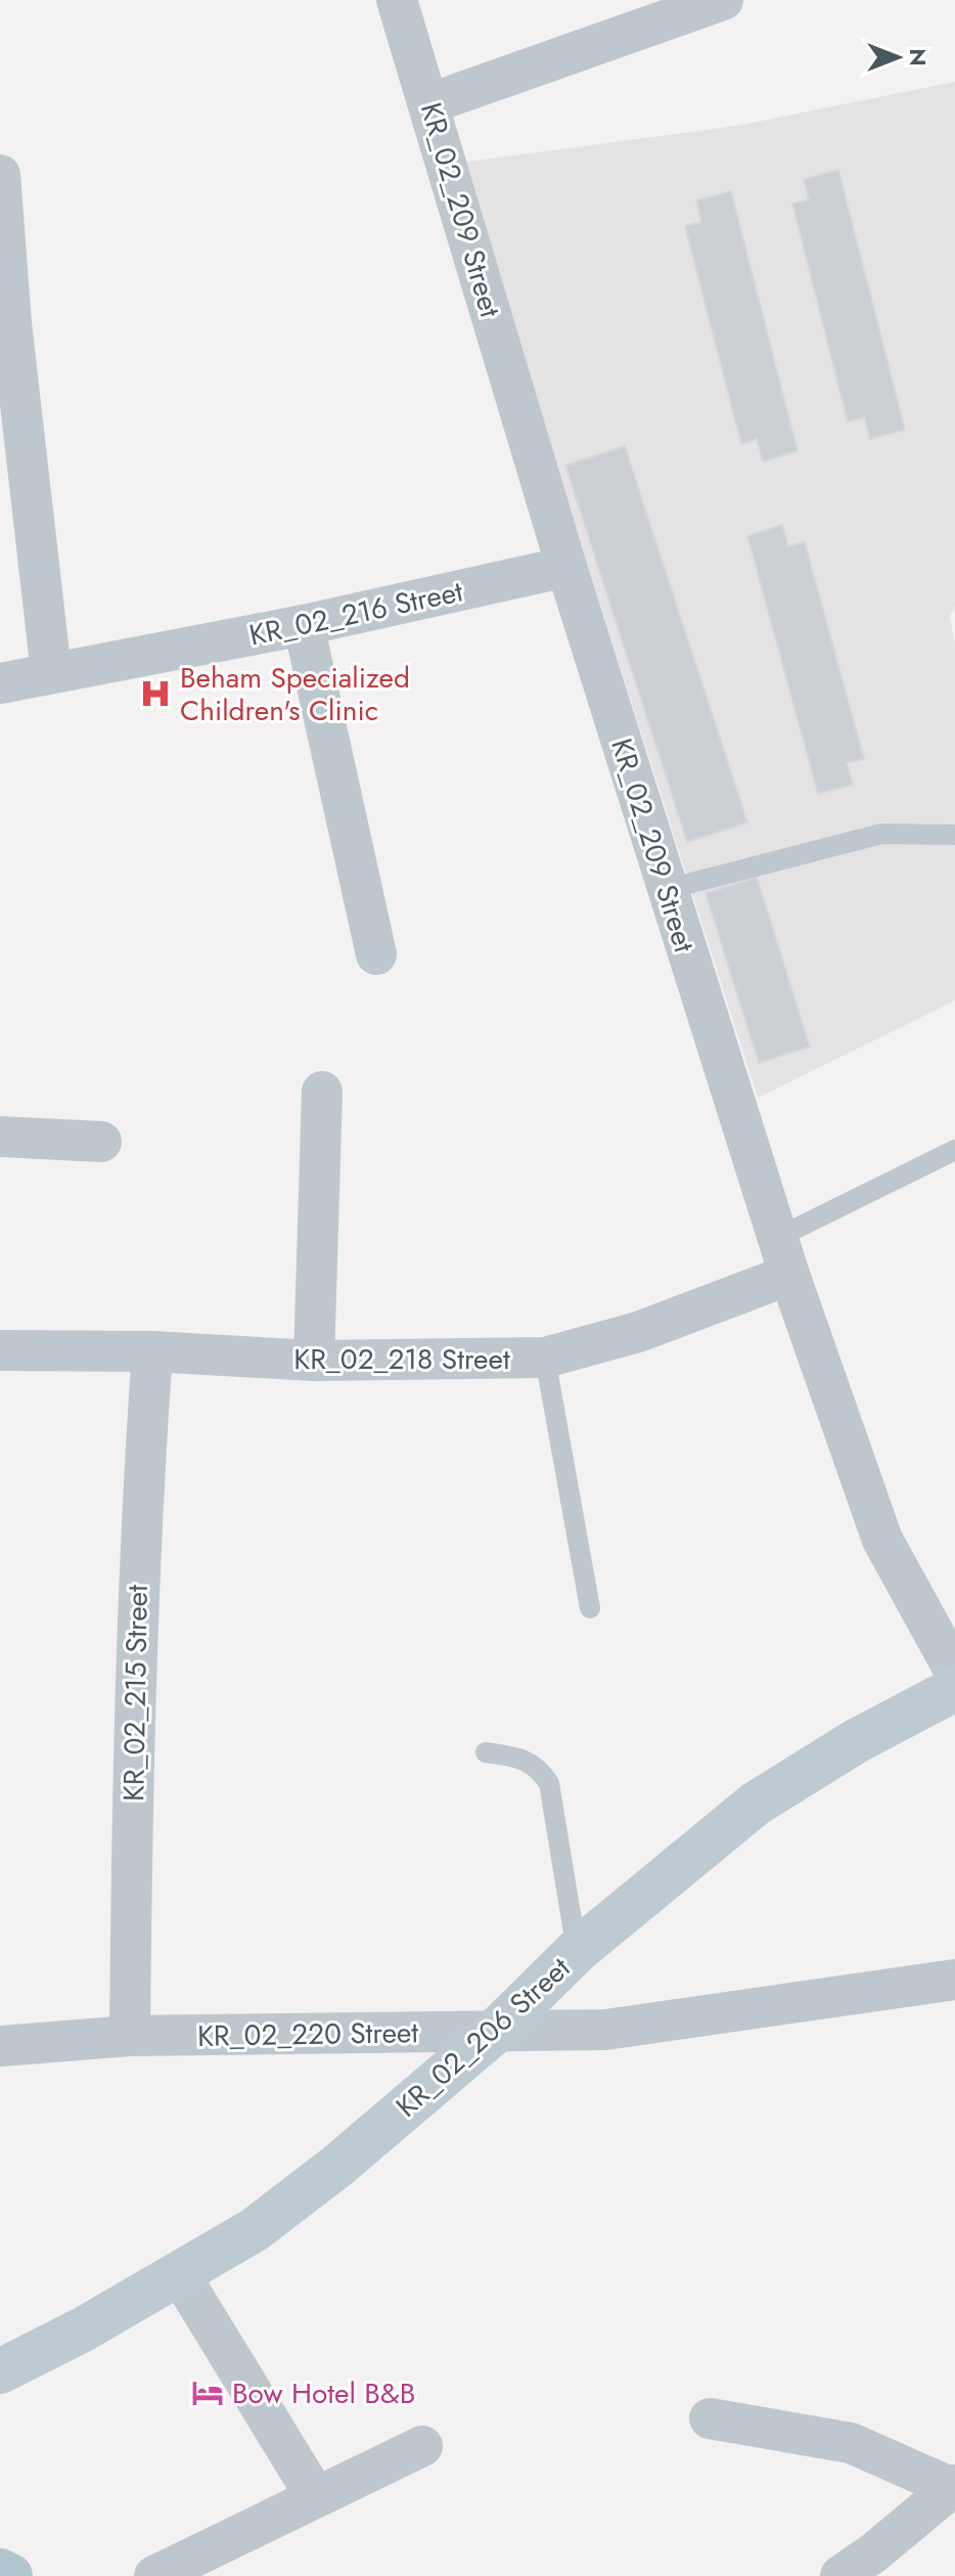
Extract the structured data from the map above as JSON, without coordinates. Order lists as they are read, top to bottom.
{
  "streets": {
    "street": [
      "KR_02_209 Street",
      "KR_02_216 Street",
      "KR_02_218 Street",
      "KR_02_215 Street",
      "KR_02_220 Street",
      "KR_02_206 Street"
    ]
  },
  "crossings": [
    ["KR_02_209 Street", "KR_02_216 Street"],
    ["KR_02_209 Street", "KR_02_218 Street"],
    ["KR_02_218 Street", "KR_02_215 Street"],
    ["KR_02_215 Street", "KR_02_220 Street"],
    ["KR_02_220 Street", "KR_02_206 Street"]
  ],
  "places": {
    "hospital": ["Beham Specialized Children's Clinic"],
    "hotel": ["Bow Hotel B&B"]
  },
  "north": "right"
}
